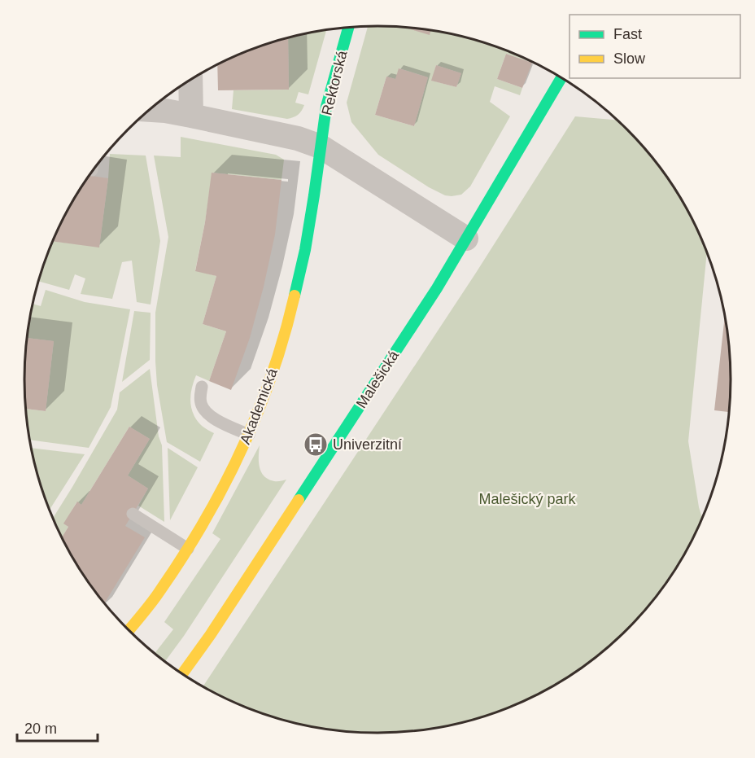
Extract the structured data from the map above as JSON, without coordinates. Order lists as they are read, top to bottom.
{
  "streets": {
    "street": ["Rektorská", "Malešická", "Akademická"]
  },
  "crossings": [
    ["Rektorská", "Akademická"]
  ],
  "parks": ["Malešický park"],
  "places": {
    "bus stop": ["Univerzitní"]
  },
  "legend": ["Fast", "Slow"],
  "scale_bar": "20 m"
}
